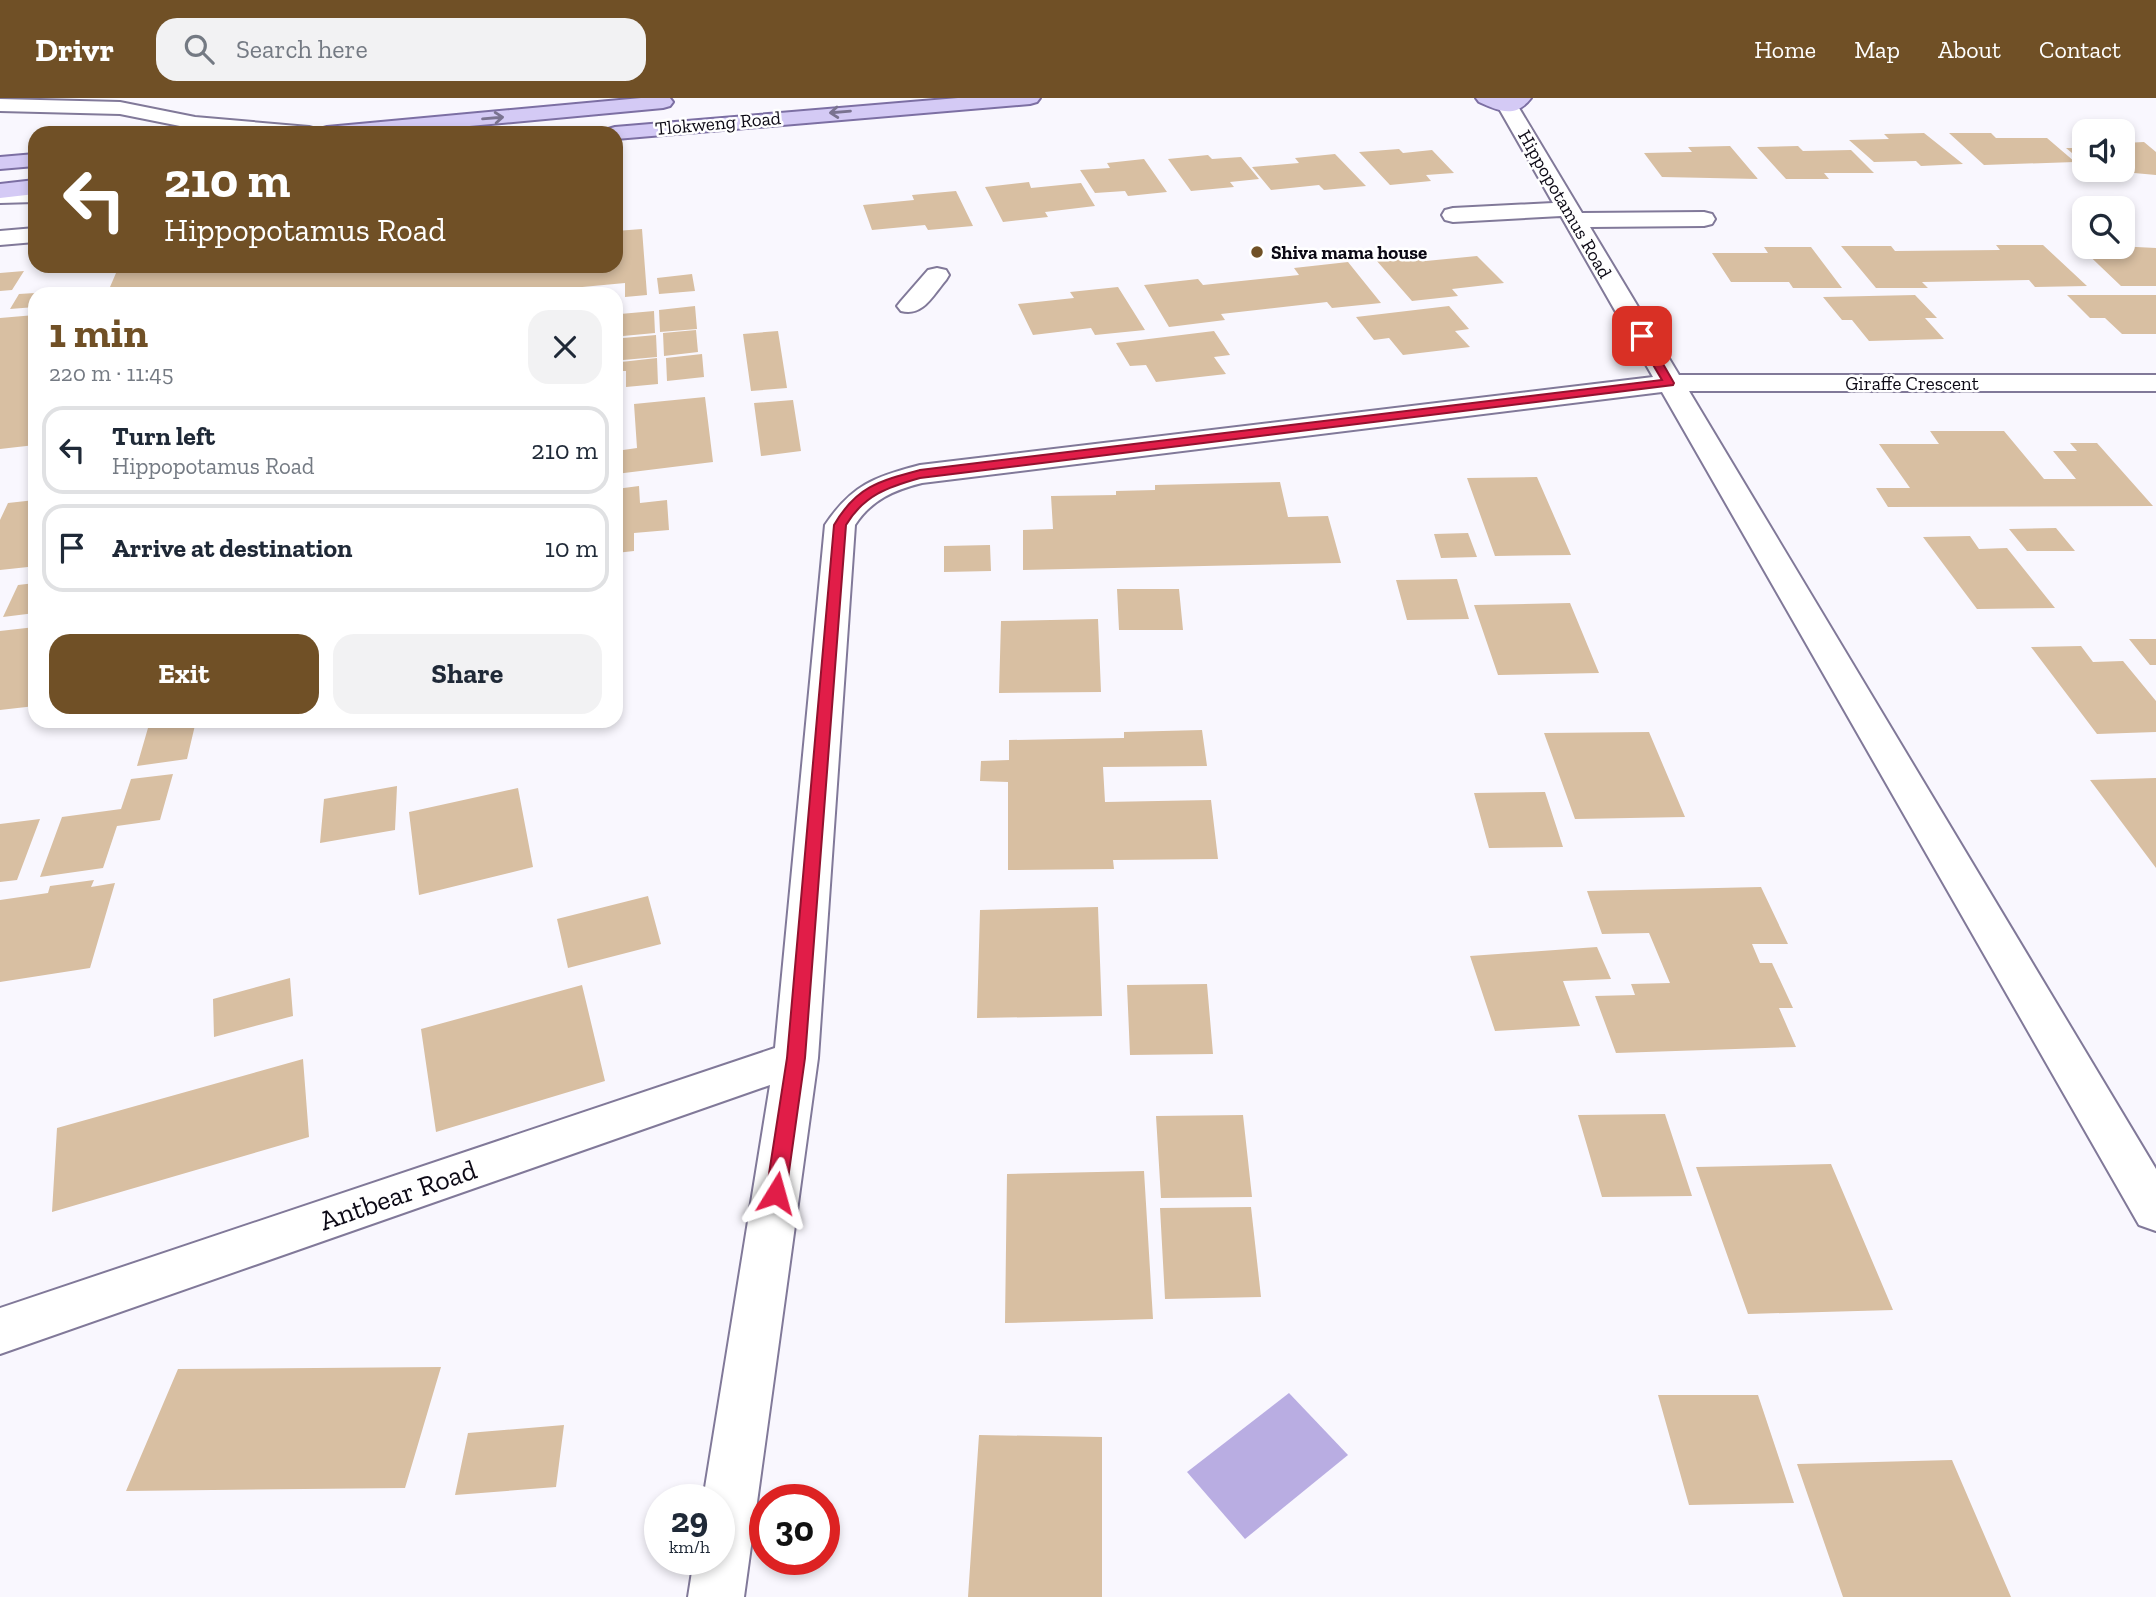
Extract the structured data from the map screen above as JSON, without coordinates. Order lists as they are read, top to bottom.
{
  "streets": {
    "main road": ["Tlokweng Road"],
    "street": ["Hippopotamus Road", "Giraffe Crescent", "Antbear Road"]
  },
  "crossings": [
    ["Hippopotamus Road", "Giraffe Crescent"],
    ["Giraffe Crescent", "Antbear Road"]
  ],
  "places": ["Shiva mama house"],
  "page": {
    "header": "Drivr",
    "search": "Search here",
    "nav": [
      "Home",
      "Map",
      "About",
      "Contact"
    ],
    "turn": ["210 m", "Hippopotamus Road"],
    "heading": ["1 min", "220 m · 11:45"],
    "list": [
      {
        "name": "Turn left",
        "note": "Hippopotamus Road",
        "value": "210 m"
      },
      {
        "name": "Arrive at destination",
        "value": "10 m"
      }
    ],
    "buttons": ["Exit", "Share"],
    "speed": "29 km/h",
    "limit": "30"
  }
}
